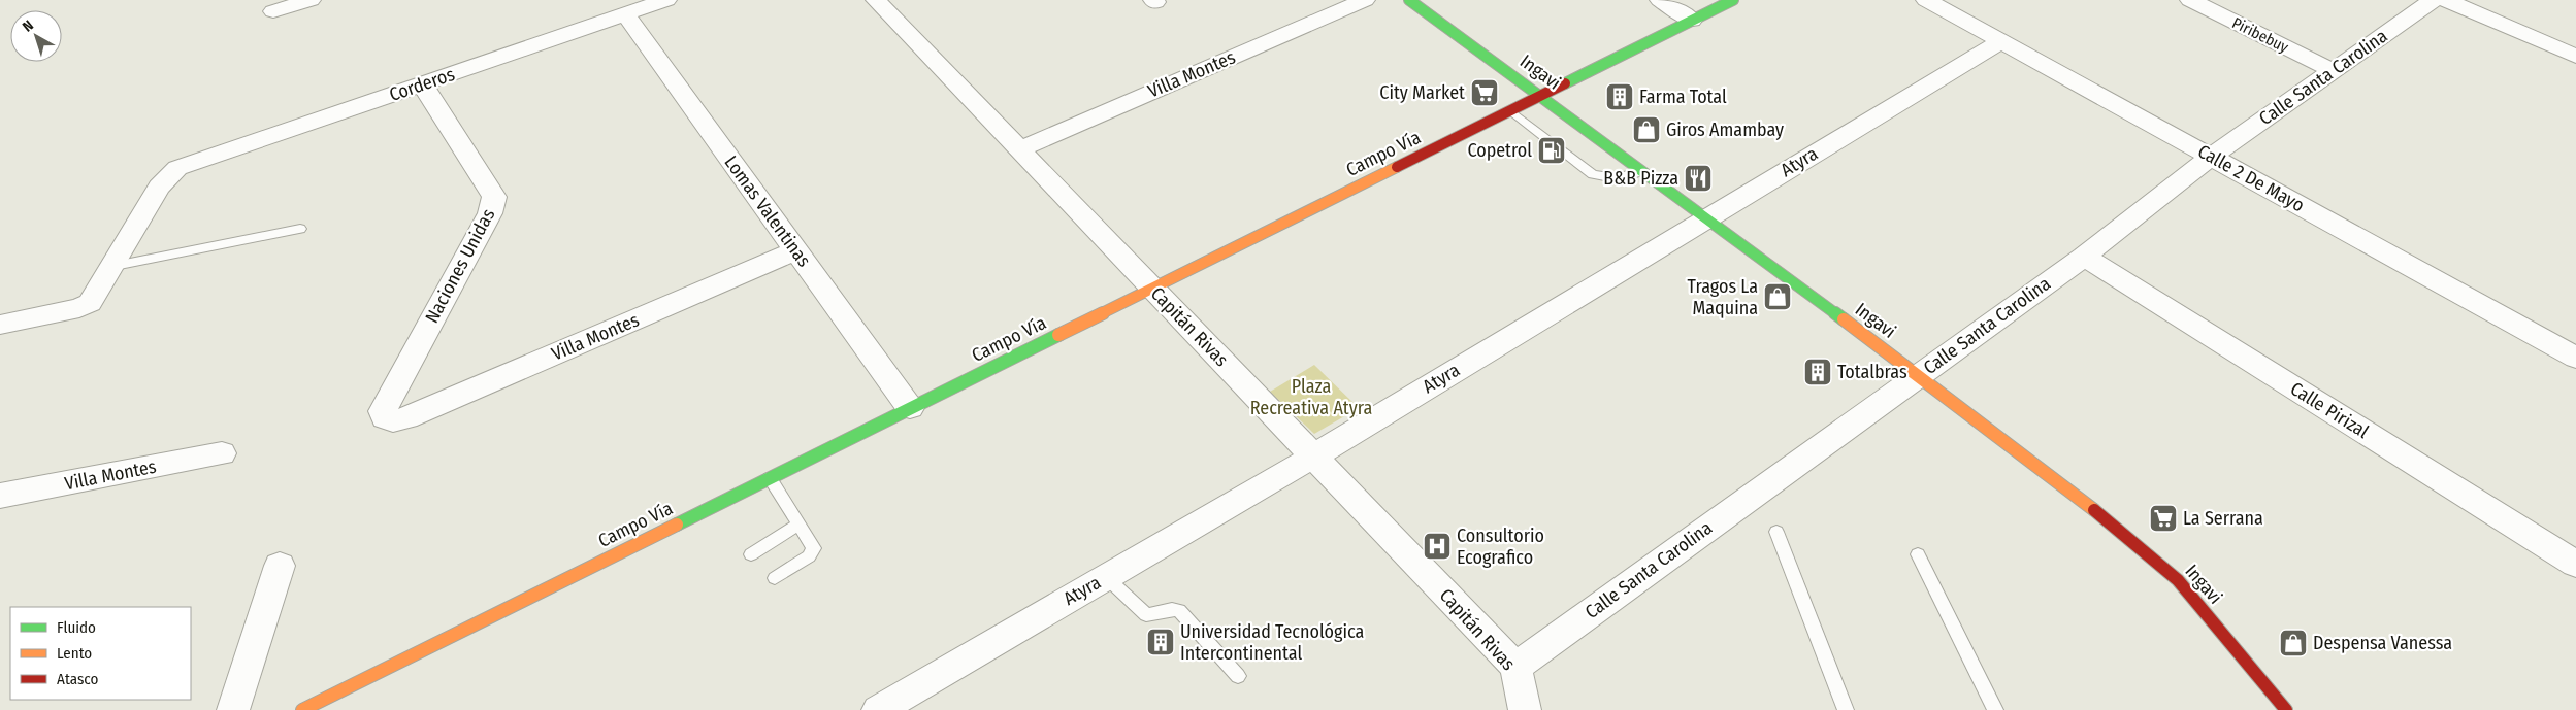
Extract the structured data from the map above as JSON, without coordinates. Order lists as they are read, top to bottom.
{
  "streets": {
    "street": [
      "Piribebuy",
      "Ingavi",
      "Villa Montes",
      "Calle Santa Carolina",
      "Corderos",
      "Campo Vía",
      "Atyra",
      "Calle 2 De Mayo",
      "Lomas Valentinas",
      "Naciones Unidas",
      "Capitán Rivas",
      "Calle Pirizal"
    ]
  },
  "crossings": [
    ["Piribebuy", "Calle Santa Carolina"],
    ["Ingavi", "Calle Santa Carolina"],
    ["Ingavi", "Campo Vía"],
    ["Ingavi", "Atyra"],
    ["Villa Montes", "Lomas Valentinas"],
    ["Villa Montes", "Naciones Unidas"],
    ["Villa Montes", "Capitán Rivas"],
    ["Calle Santa Carolina", "Calle 2 De Mayo"],
    ["Calle Santa Carolina", "Capitán Rivas"],
    ["Calle Santa Carolina", "Calle Pirizal"],
    ["Corderos", "Lomas Valentinas"],
    ["Corderos", "Naciones Unidas"],
    ["Campo Vía", "Lomas Valentinas"],
    ["Campo Vía", "Capitán Rivas"],
    ["Atyra", "Calle 2 De Mayo"],
    ["Atyra", "Capitán Rivas"]
  ],
  "parks": ["Plaza Recreativa Atyra"],
  "places": {
    "supermarket": ["City Market", "La Serrana"],
    "building": ["Farma Total", "Totalbras", "Universidad Tecnológica Intercontinental"],
    "shop": ["Giros Amambay", "Tragos La Maquina", "Despensa Vanessa"],
    "fuel station": ["Copetrol"],
    "restaurant": ["B&B Pizza"],
    "hospital": ["Consultorio Ecografico"]
  },
  "legend": ["Fluido", "Lento", "Atasco"],
  "north": "top left"
}
